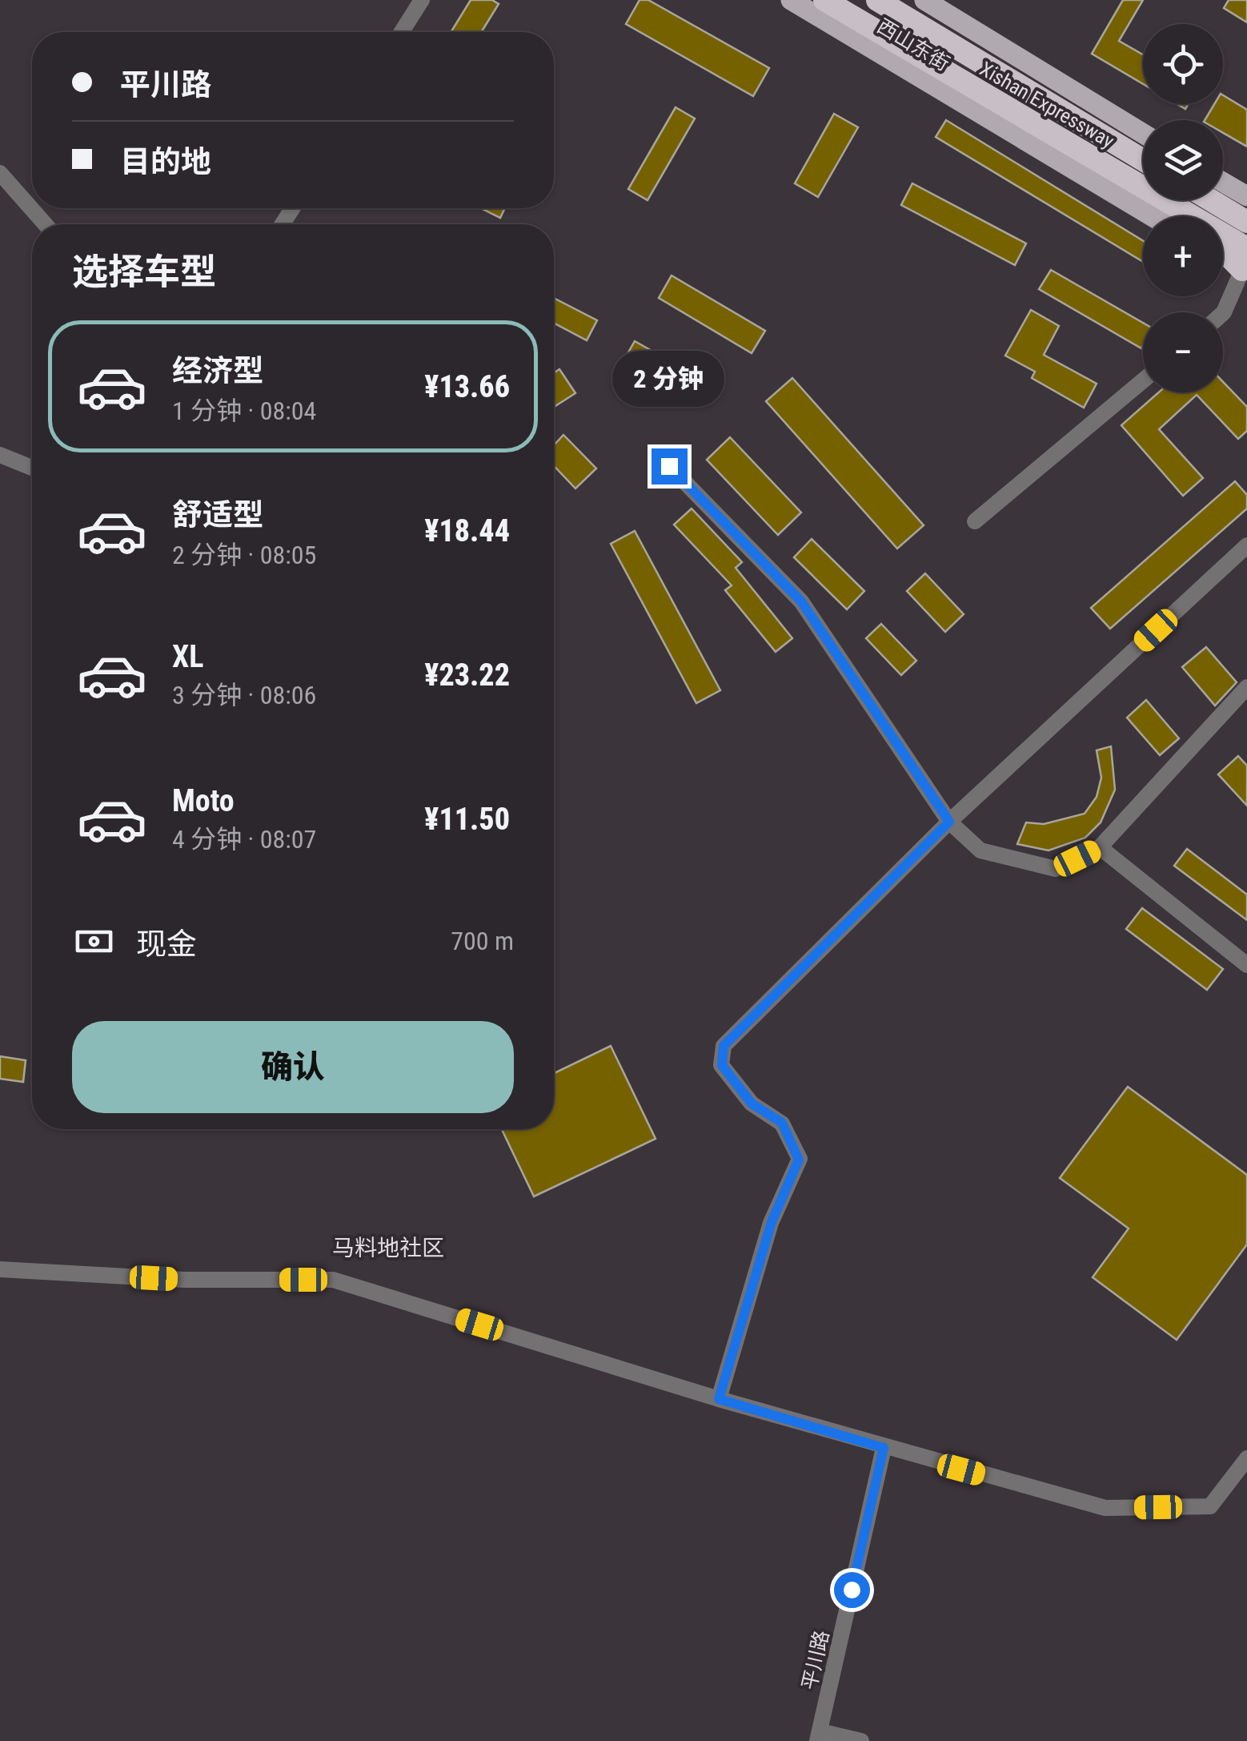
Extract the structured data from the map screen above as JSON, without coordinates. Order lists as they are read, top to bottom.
{
  "streets": {
    "highway": ["Xishan Expressway"],
    "main road": ["西山东街"],
    "street": ["平川路"]
  },
  "districts": ["马料地社区"],
  "page": {
    "map_buttons": ["+", "−"],
    "banner": ["平川路", "目的地"],
    "heading": "选择车型",
    "list": [
      {
        "name": "经济型",
        "note": "1 分钟 · 08:04",
        "value": "¥13.66"
      },
      {
        "name": "舒适型",
        "note": "2 分钟 · 08:05",
        "value": "¥18.44"
      },
      {
        "name": "XL",
        "note": "3 分钟 · 08:06",
        "value": "¥23.22"
      },
      {
        "name": "Moto",
        "note": "4 分钟 · 08:07",
        "value": "¥11.50"
      }
    ],
    "bubble": "2 分钟",
    "pay": ["现金", "700 m"],
    "buttons": "确认"
  }
}
